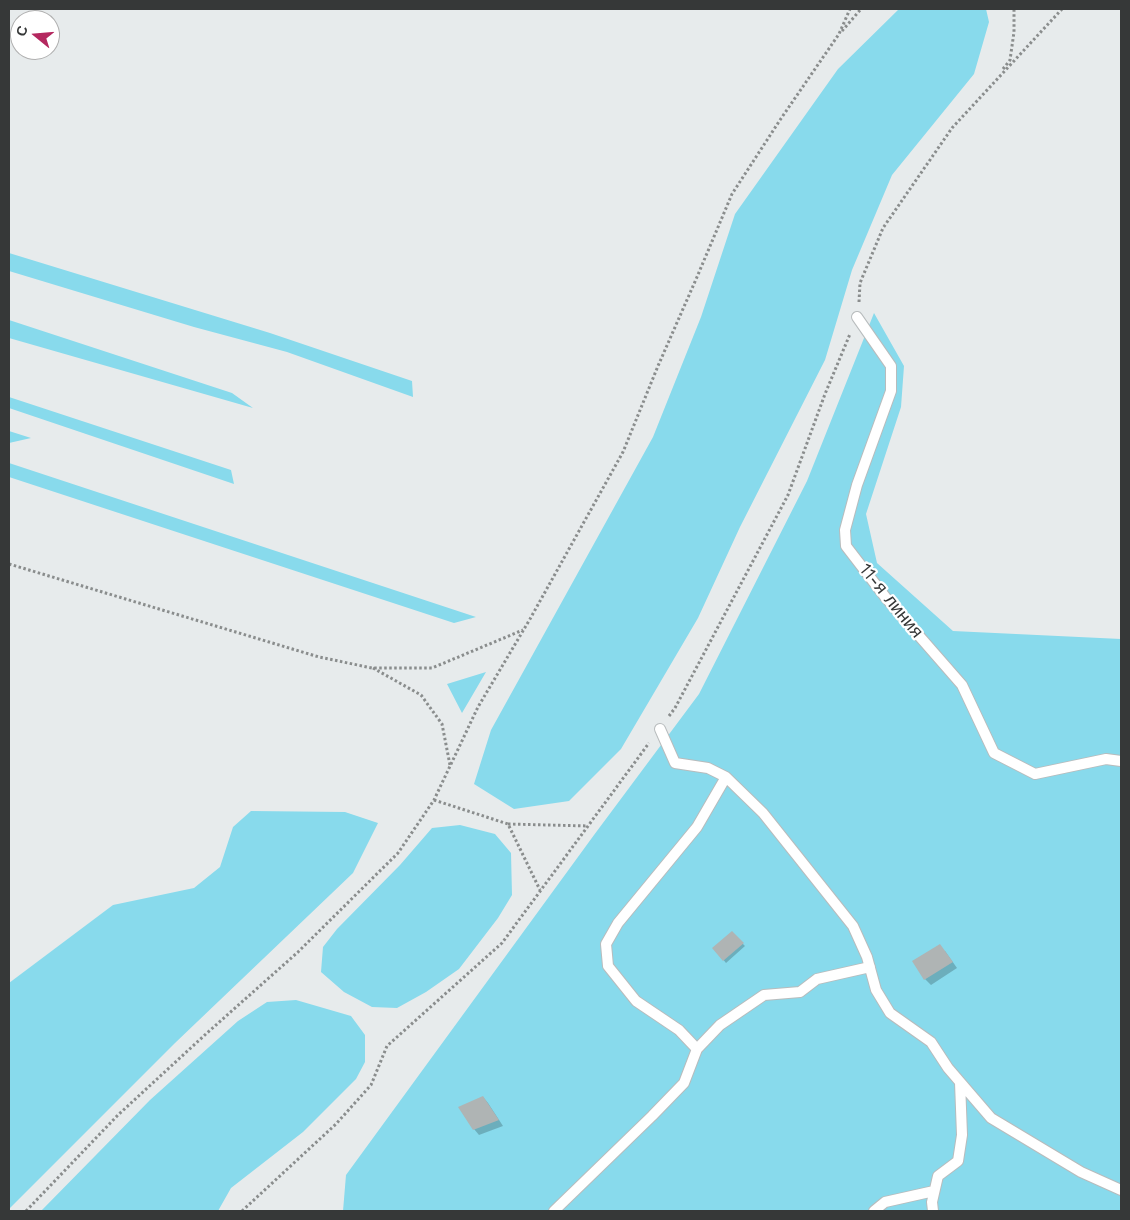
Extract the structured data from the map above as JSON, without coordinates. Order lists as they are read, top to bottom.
{
  "streets": {
    "lane": ["11-я линия"]
  },
  "north": "left"
}
